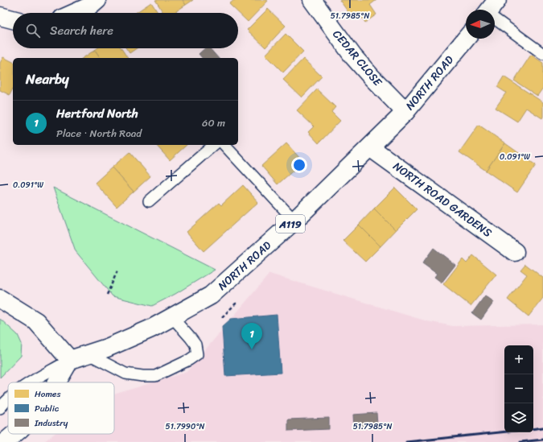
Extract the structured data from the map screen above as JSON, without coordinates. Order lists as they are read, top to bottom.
{
  "streets": {
    "main road": [
      "CEDAR CLOSE",
      "NORTH ROAD",
      "NORTH ROAD GARDENS",
      "A119"
    ]
  },
  "crossings": [
    ["CEDAR CLOSE", "NORTH ROAD"],
    ["NORTH ROAD", "NORTH ROAD GARDENS"]
  ],
  "legend": ["Homes", "Public", "Industry"],
  "north": "left",
  "page": {
    "search": "Search here",
    "heading": "Nearby",
    "list": [
      {
        "mark": "1",
        "name": "Hertford North",
        "note": "Place · North Road",
        "value": "60 m"
      }
    ],
    "pins": "1",
    "map_buttons": ["+", "−"]
  },
  "coordinates": ["51.7985°N", "0.091°W", "51.7990°N"]
}
